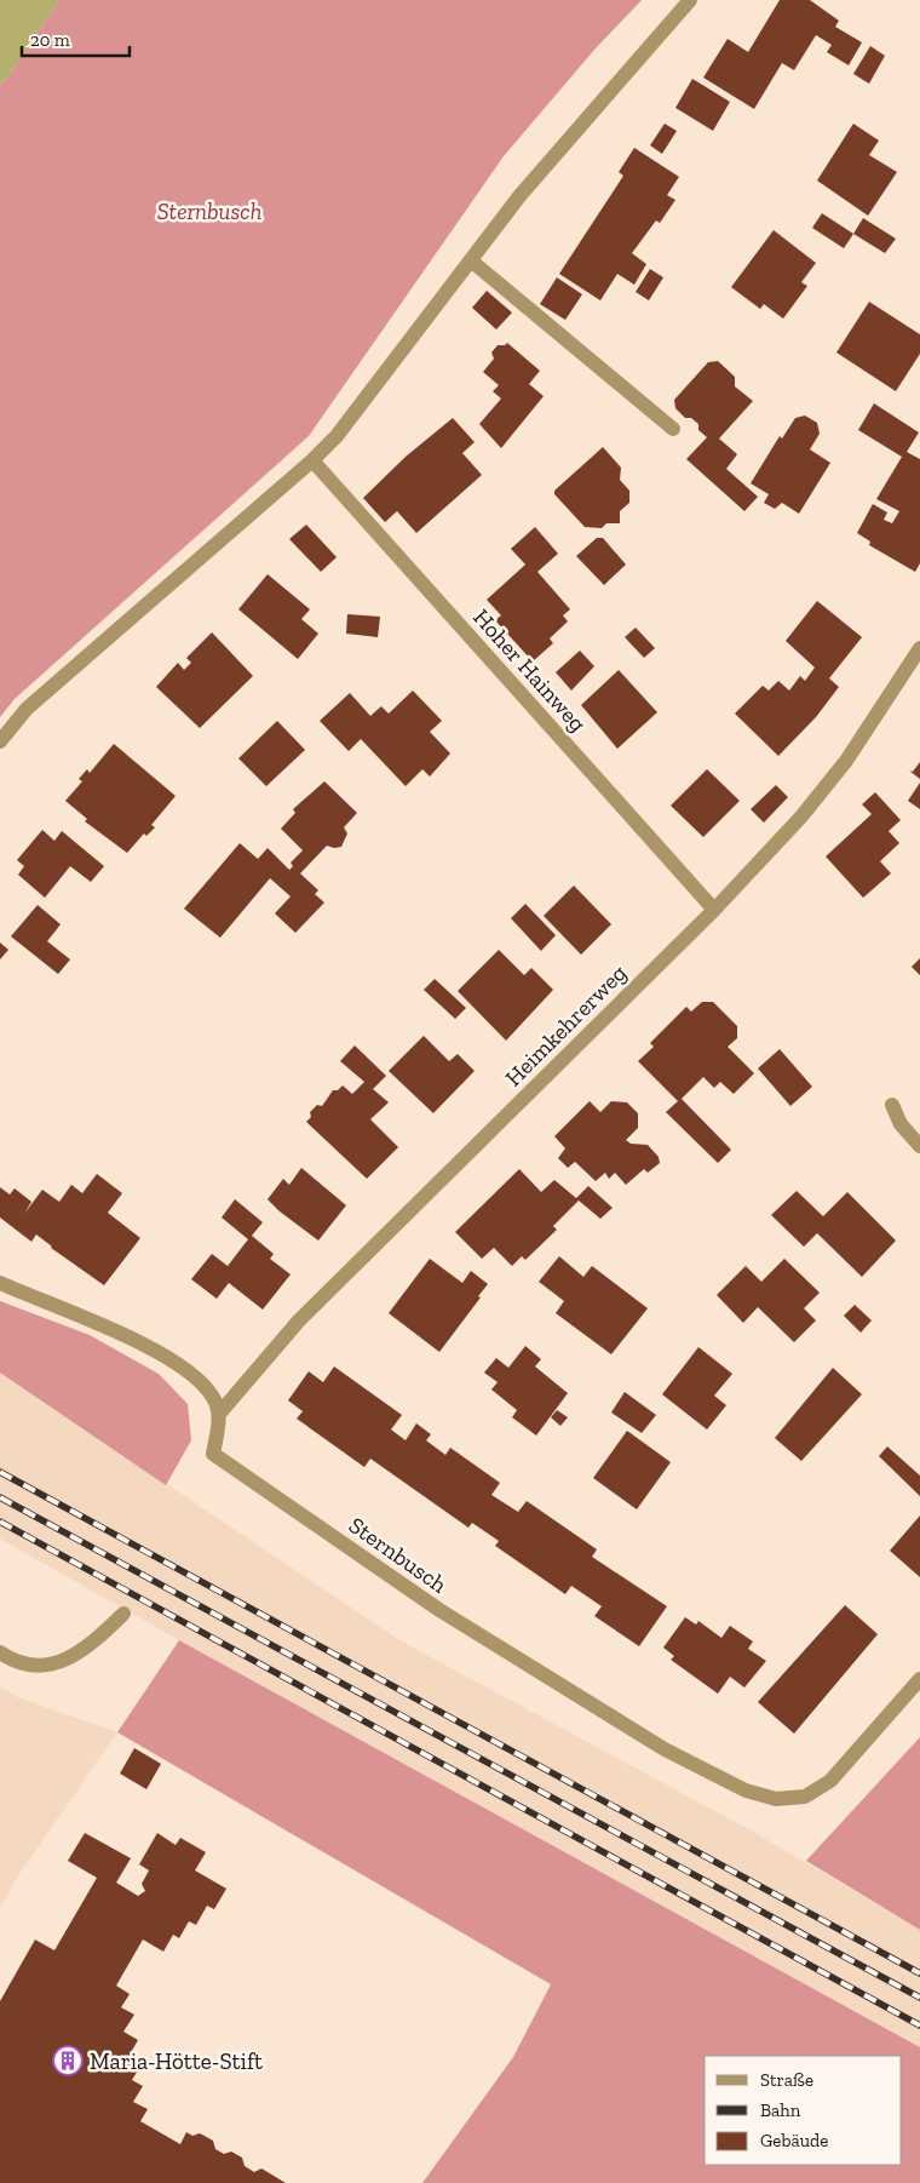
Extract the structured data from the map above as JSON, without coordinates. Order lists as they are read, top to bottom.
{
  "streets": {
    "street": ["Hoher Hainweg", "Heimkehrerweg", "Sternbusch"]
  },
  "crossings": [
    ["Hoher Hainweg", "Heimkehrerweg"],
    ["Heimkehrerweg", "Sternbusch"]
  ],
  "parks": ["Sternbusch"],
  "places": {
    "building": ["Maria-Hötte-Stift"]
  },
  "legend": ["Straße", "Bahn", "Gebäude"],
  "scale_bar": "20 m"
}
